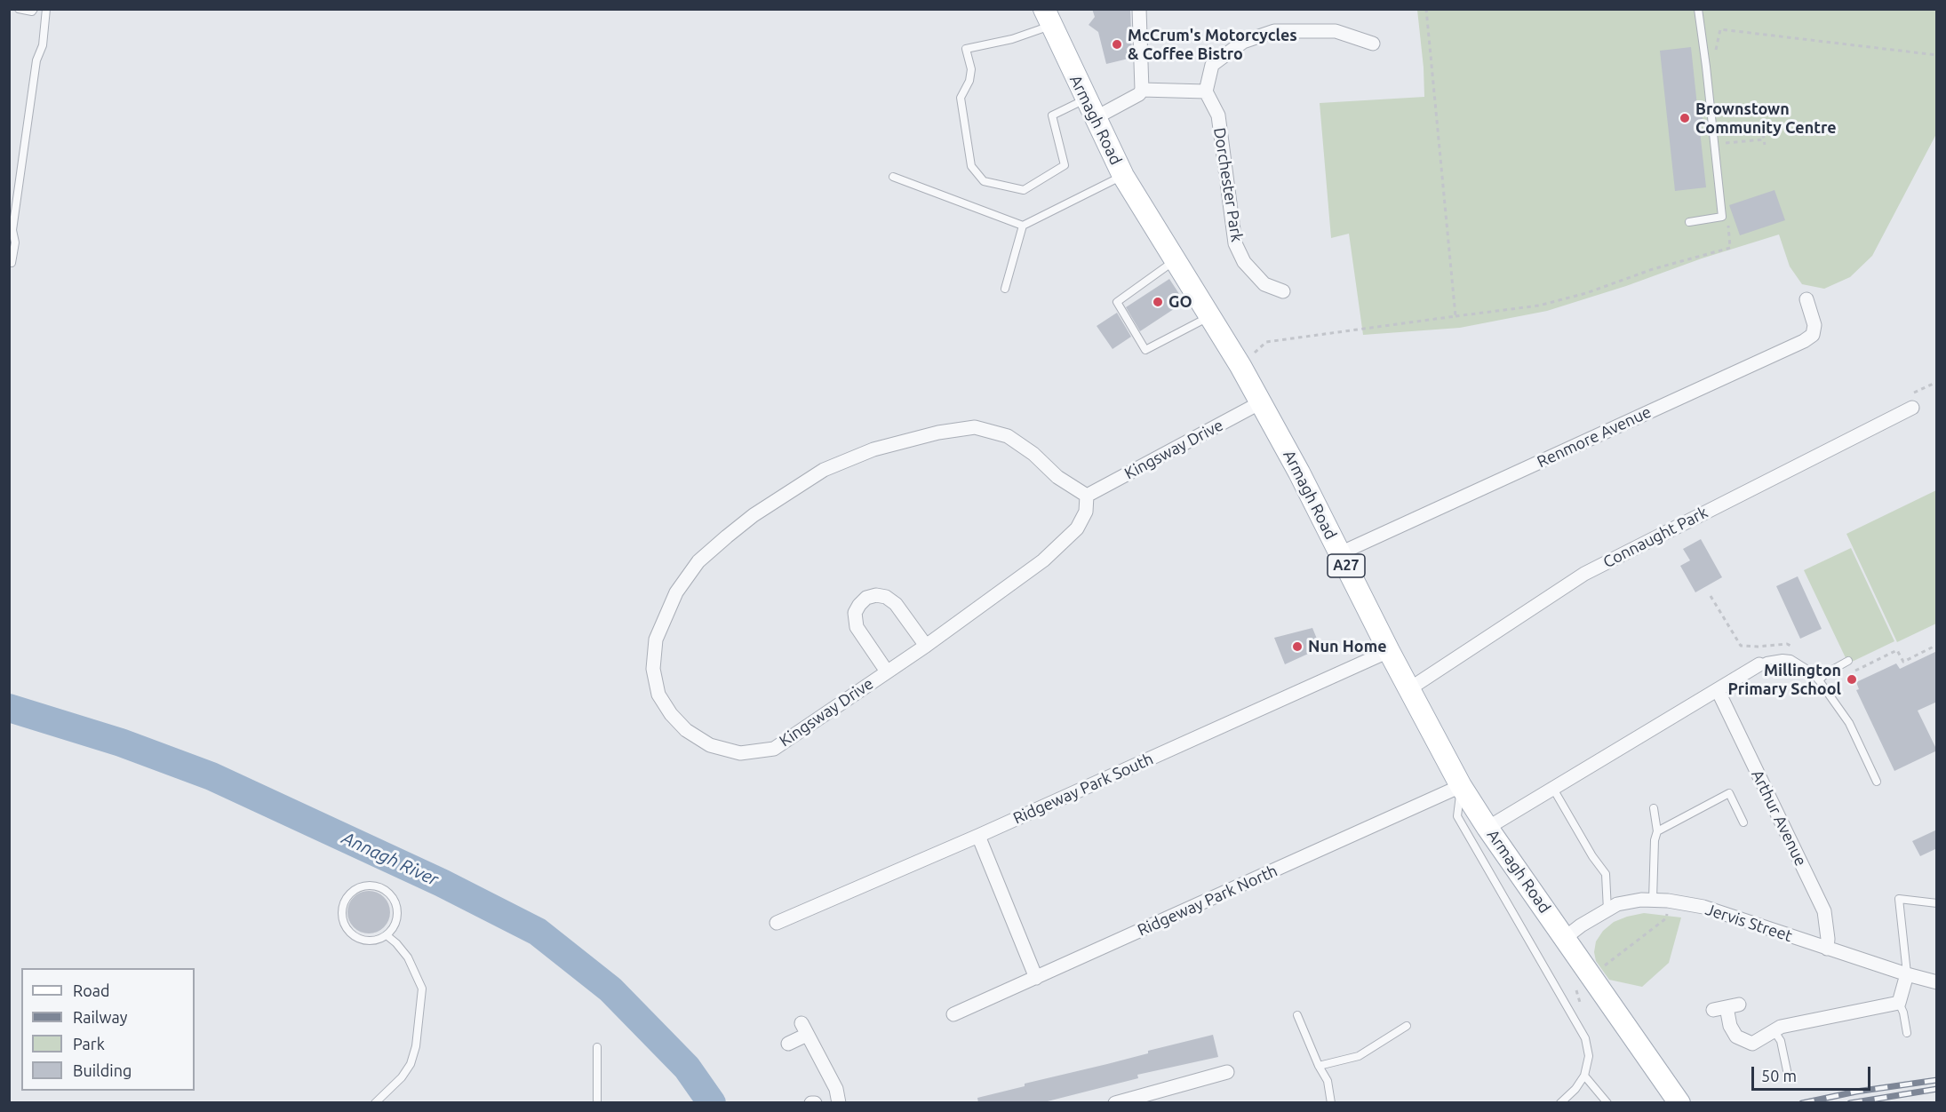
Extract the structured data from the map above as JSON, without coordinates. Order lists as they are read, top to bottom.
{
  "streets": {
    "main road": ["Armagh Road", "A27"],
    "street": [
      "Dorchester Park",
      "Renmore Avenue",
      "Kingsway Drive",
      "Connaught Park",
      "Ridgeway Park South",
      "Arthur Avenue",
      "Ridgeway Park North",
      "Jervis Street"
    ]
  },
  "crossings": [
    ["Armagh Road", "Renmore Avenue"],
    ["Armagh Road", "Kingsway Drive"],
    ["Armagh Road", "Connaught Park"],
    ["Armagh Road", "Ridgeway Park South"],
    ["Armagh Road", "Ridgeway Park North"],
    ["Armagh Road", "Jervis Street"],
    ["Arthur Avenue", "Jervis Street"]
  ],
  "water": ["Annagh River"],
  "places": [
    "McCrum's Motorcycles & Coffee Bistro",
    "Brownstown Community Centre",
    "GO",
    "Nun Home",
    "Millington Primary School"
  ],
  "legend": [
    "Road",
    "Railway",
    "Park",
    "Building"
  ],
  "scale_bar": "50 m"
}
